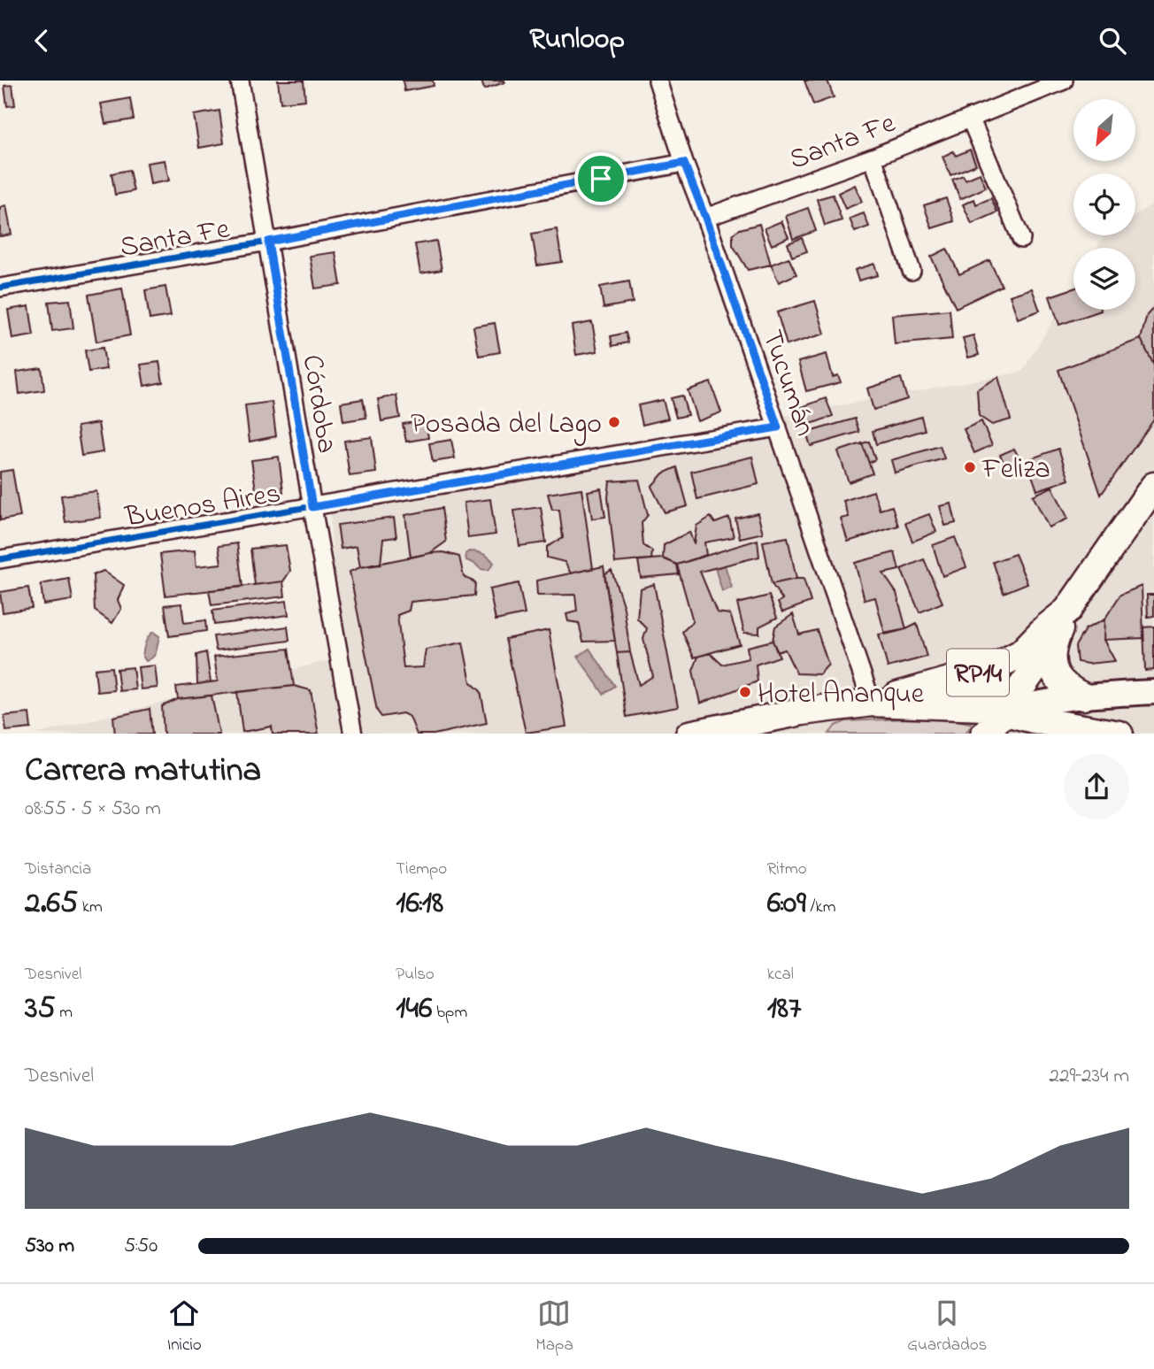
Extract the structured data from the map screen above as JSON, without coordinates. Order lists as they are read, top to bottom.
{
  "streets": {
    "main road": ["RP14"],
    "street": [
      "Santa Fe",
      "Tucumán",
      "Córdoba",
      "Buenos Aires"
    ]
  },
  "crossings": [
    ["Santa Fe", "Tucumán"],
    ["Santa Fe", "Córdoba"],
    ["Tucumán", "Buenos Aires"],
    ["Tucumán", "RP14"],
    ["Córdoba", "Buenos Aires"]
  ],
  "places": ["Posada del Lago", "Feliza", "Hotel Ananque"],
  "north": "bottom left",
  "page": {
    "header": "Runloop",
    "heading": ["Carrera matutina", "08:55 · 5 × 530 m"],
    "stats": [
      ["Distancia", "2.65 km"],
      ["Tiempo", "16:18"],
      ["Ritmo", "6:09 /km"],
      ["Desnivel", "35 m"],
      ["Pulso", "146 bpm"],
      ["kcal", "187"]
    ],
    "chart": ["Desnivel", "229–234 m"],
    "list": [
      {
        "name": "530 m",
        "note": "5:50"
      }
    ],
    "tabs": ["Inicio", "Mapa", "Guardados"]
  }
}
